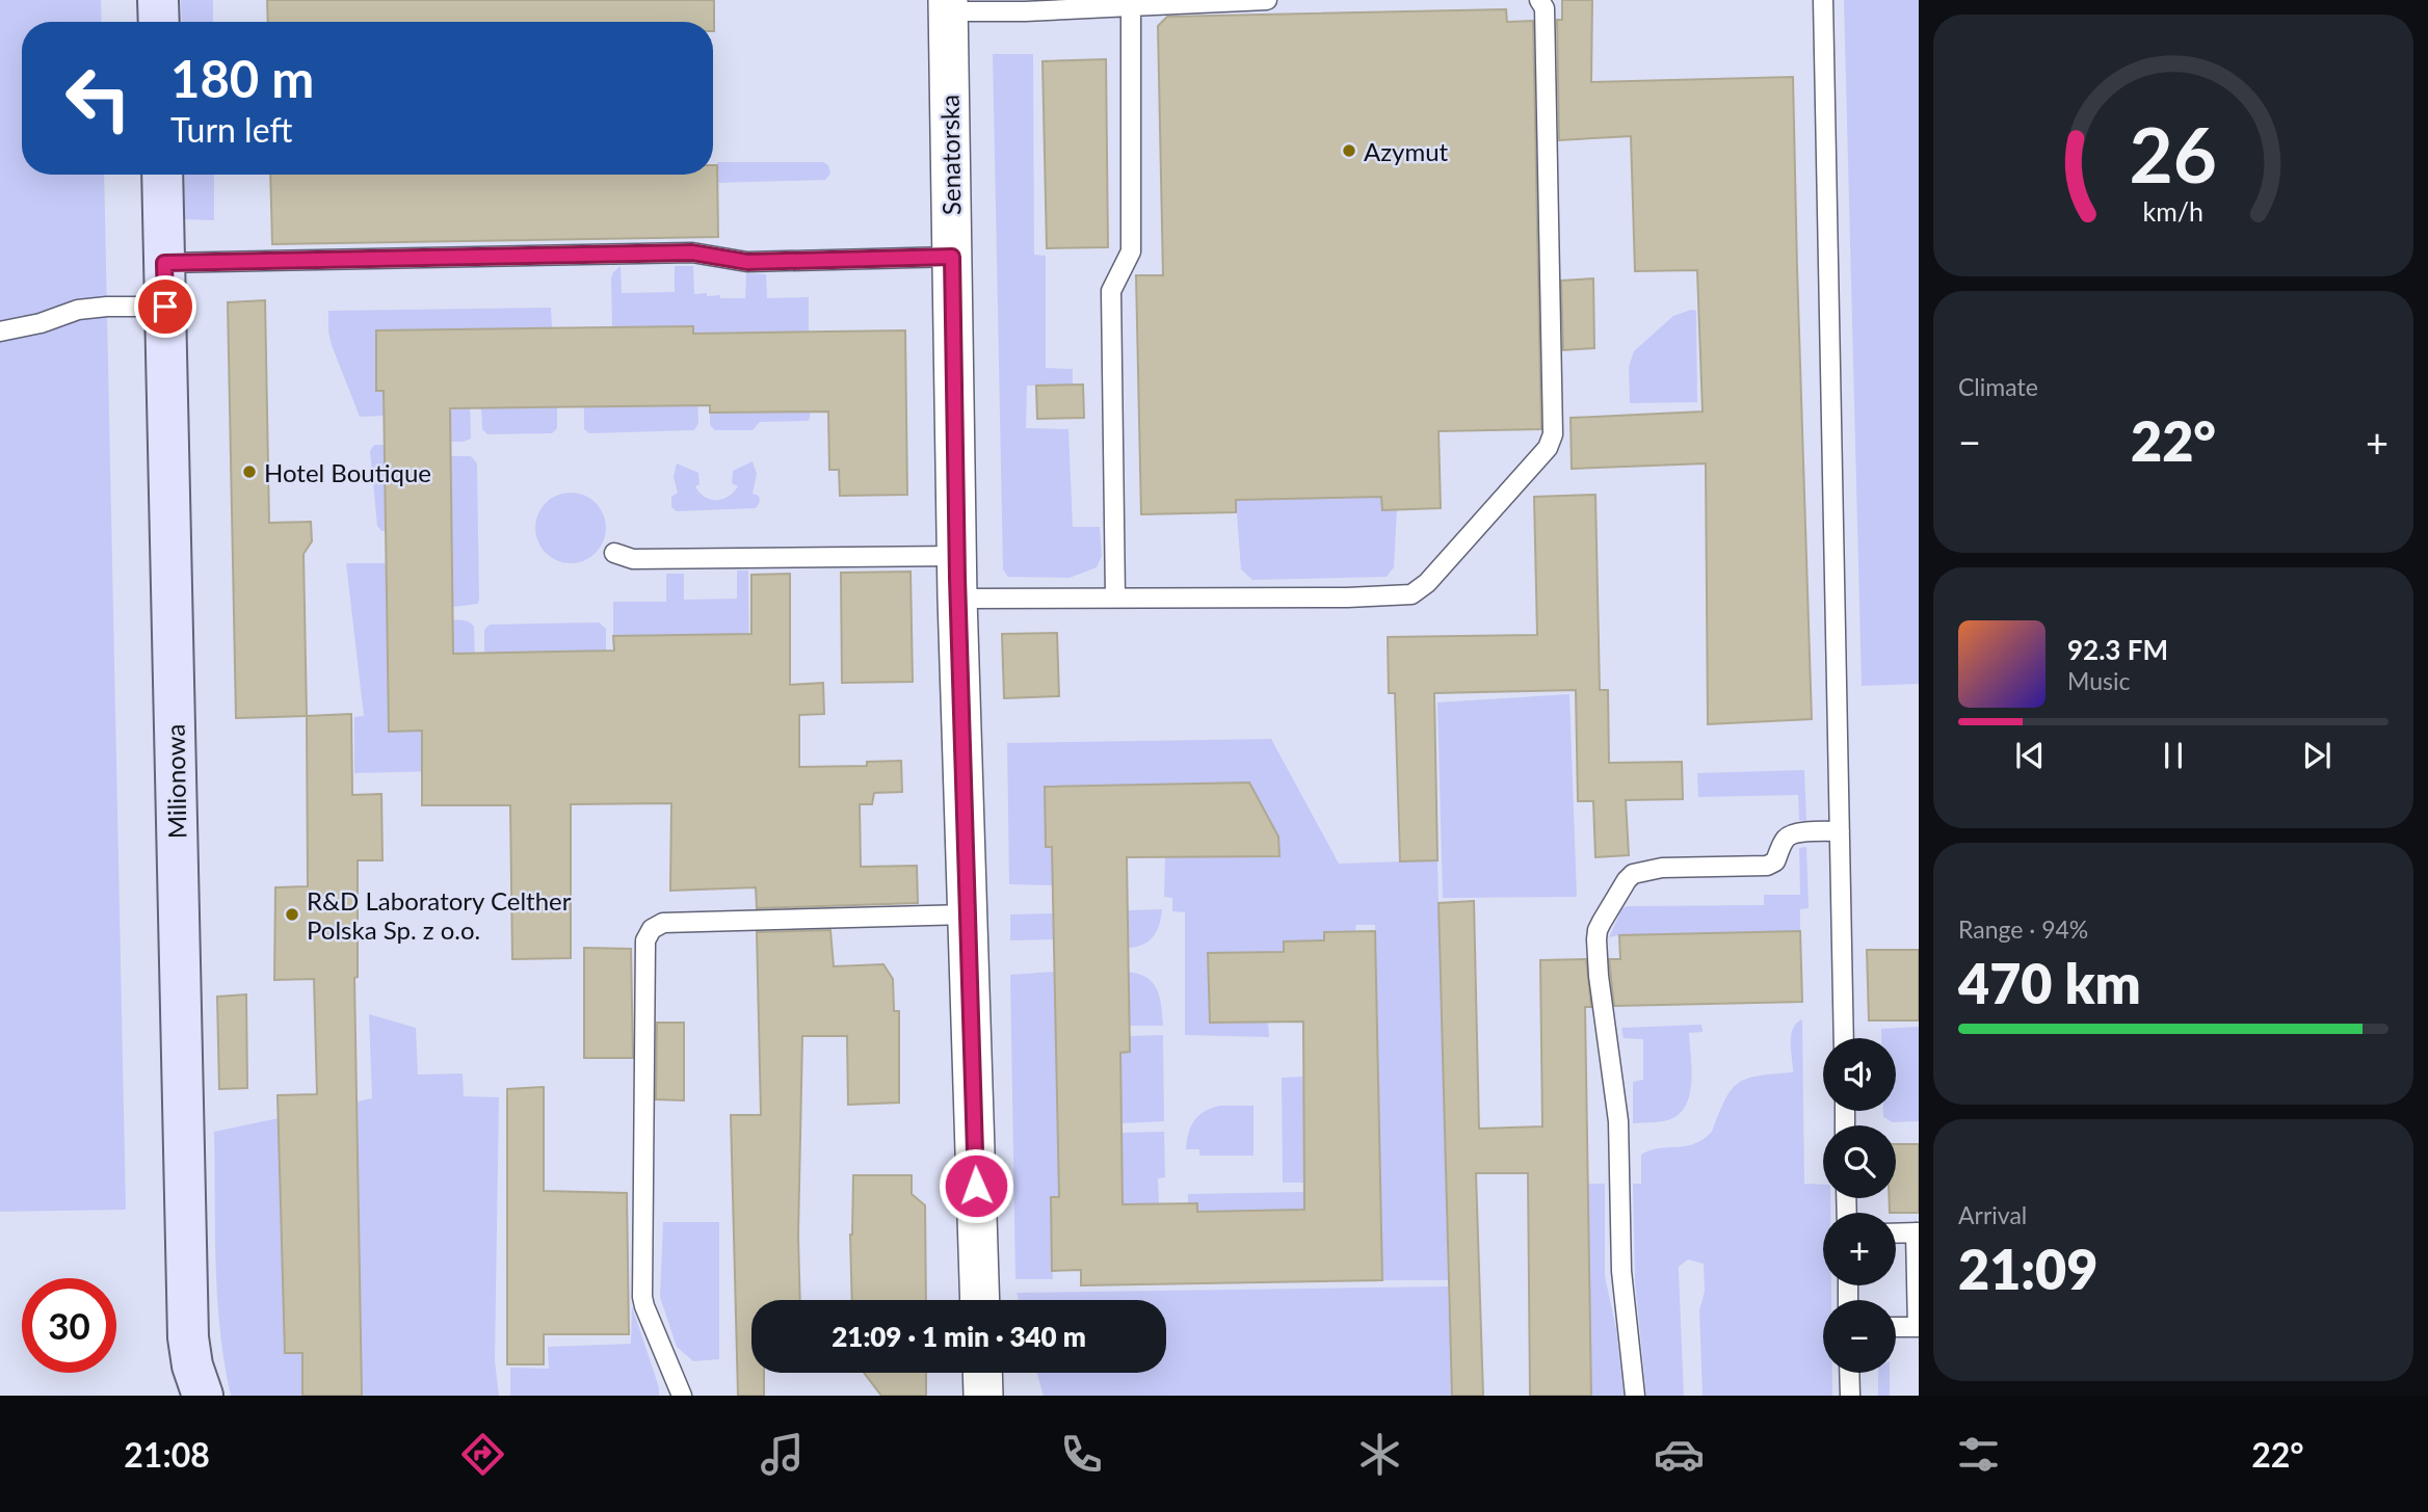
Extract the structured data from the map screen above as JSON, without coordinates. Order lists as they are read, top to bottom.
{
  "streets": {
    "street": ["Senatorska", "Milionowa"]
  },
  "places": ["Azymut", "Hotel Boutique", "R&D Laboratory Celther Polska Sp. z o.o."],
  "page": {
    "turn": ["180 m", "Turn left"],
    "tile": [
      "Climate",
      ["Range · 94%", "470 km"],
      ["Arrival", "21:09"]
    ],
    "heat": ["−", "22°", "+"],
    "song": ["92.3 FM", "Music"],
    "map_buttons": ["+", "−"],
    "limit": "30",
    "trip": "21:09 · 1 min · 340 m",
    "tabs": ["21:08", "22°"],
    "gauge": ["26", "km/h"]
  }
}
